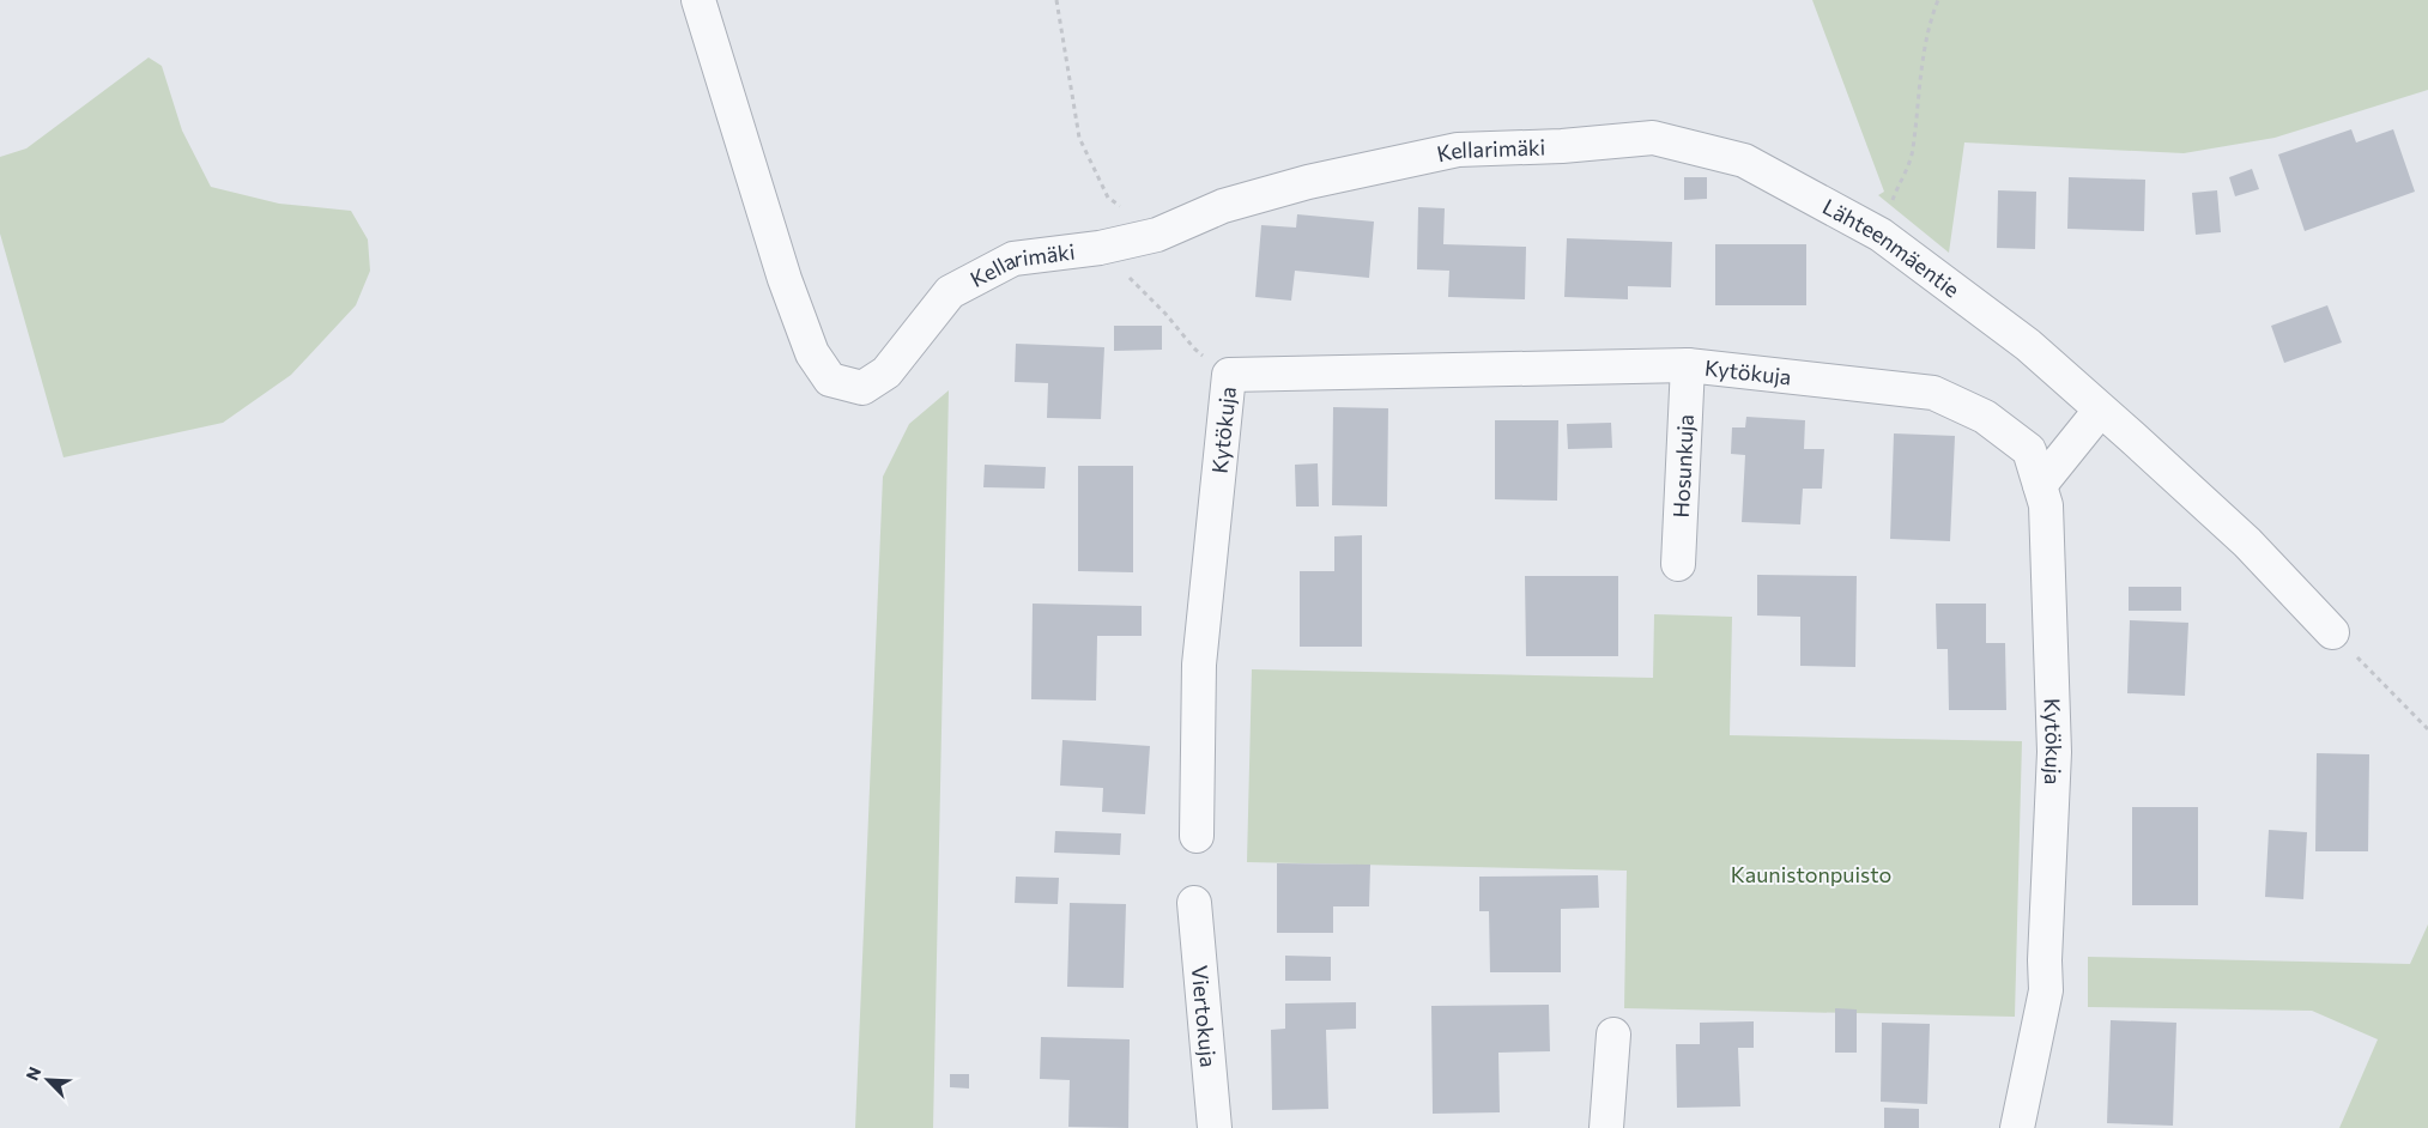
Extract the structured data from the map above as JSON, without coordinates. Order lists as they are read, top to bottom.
{
  "streets": {
    "street": [
      "Kellarimäki",
      "Lähteenmäentie",
      "Kytökuja",
      "Hosunkuja",
      "Viertokuja"
    ]
  },
  "crossings": [
    ["Kellarimäki", "Lähteenmäentie"],
    ["Kytökuja", "Hosunkuja"]
  ],
  "parks": ["Kaunistonpuisto"],
  "north": "top left"
}
